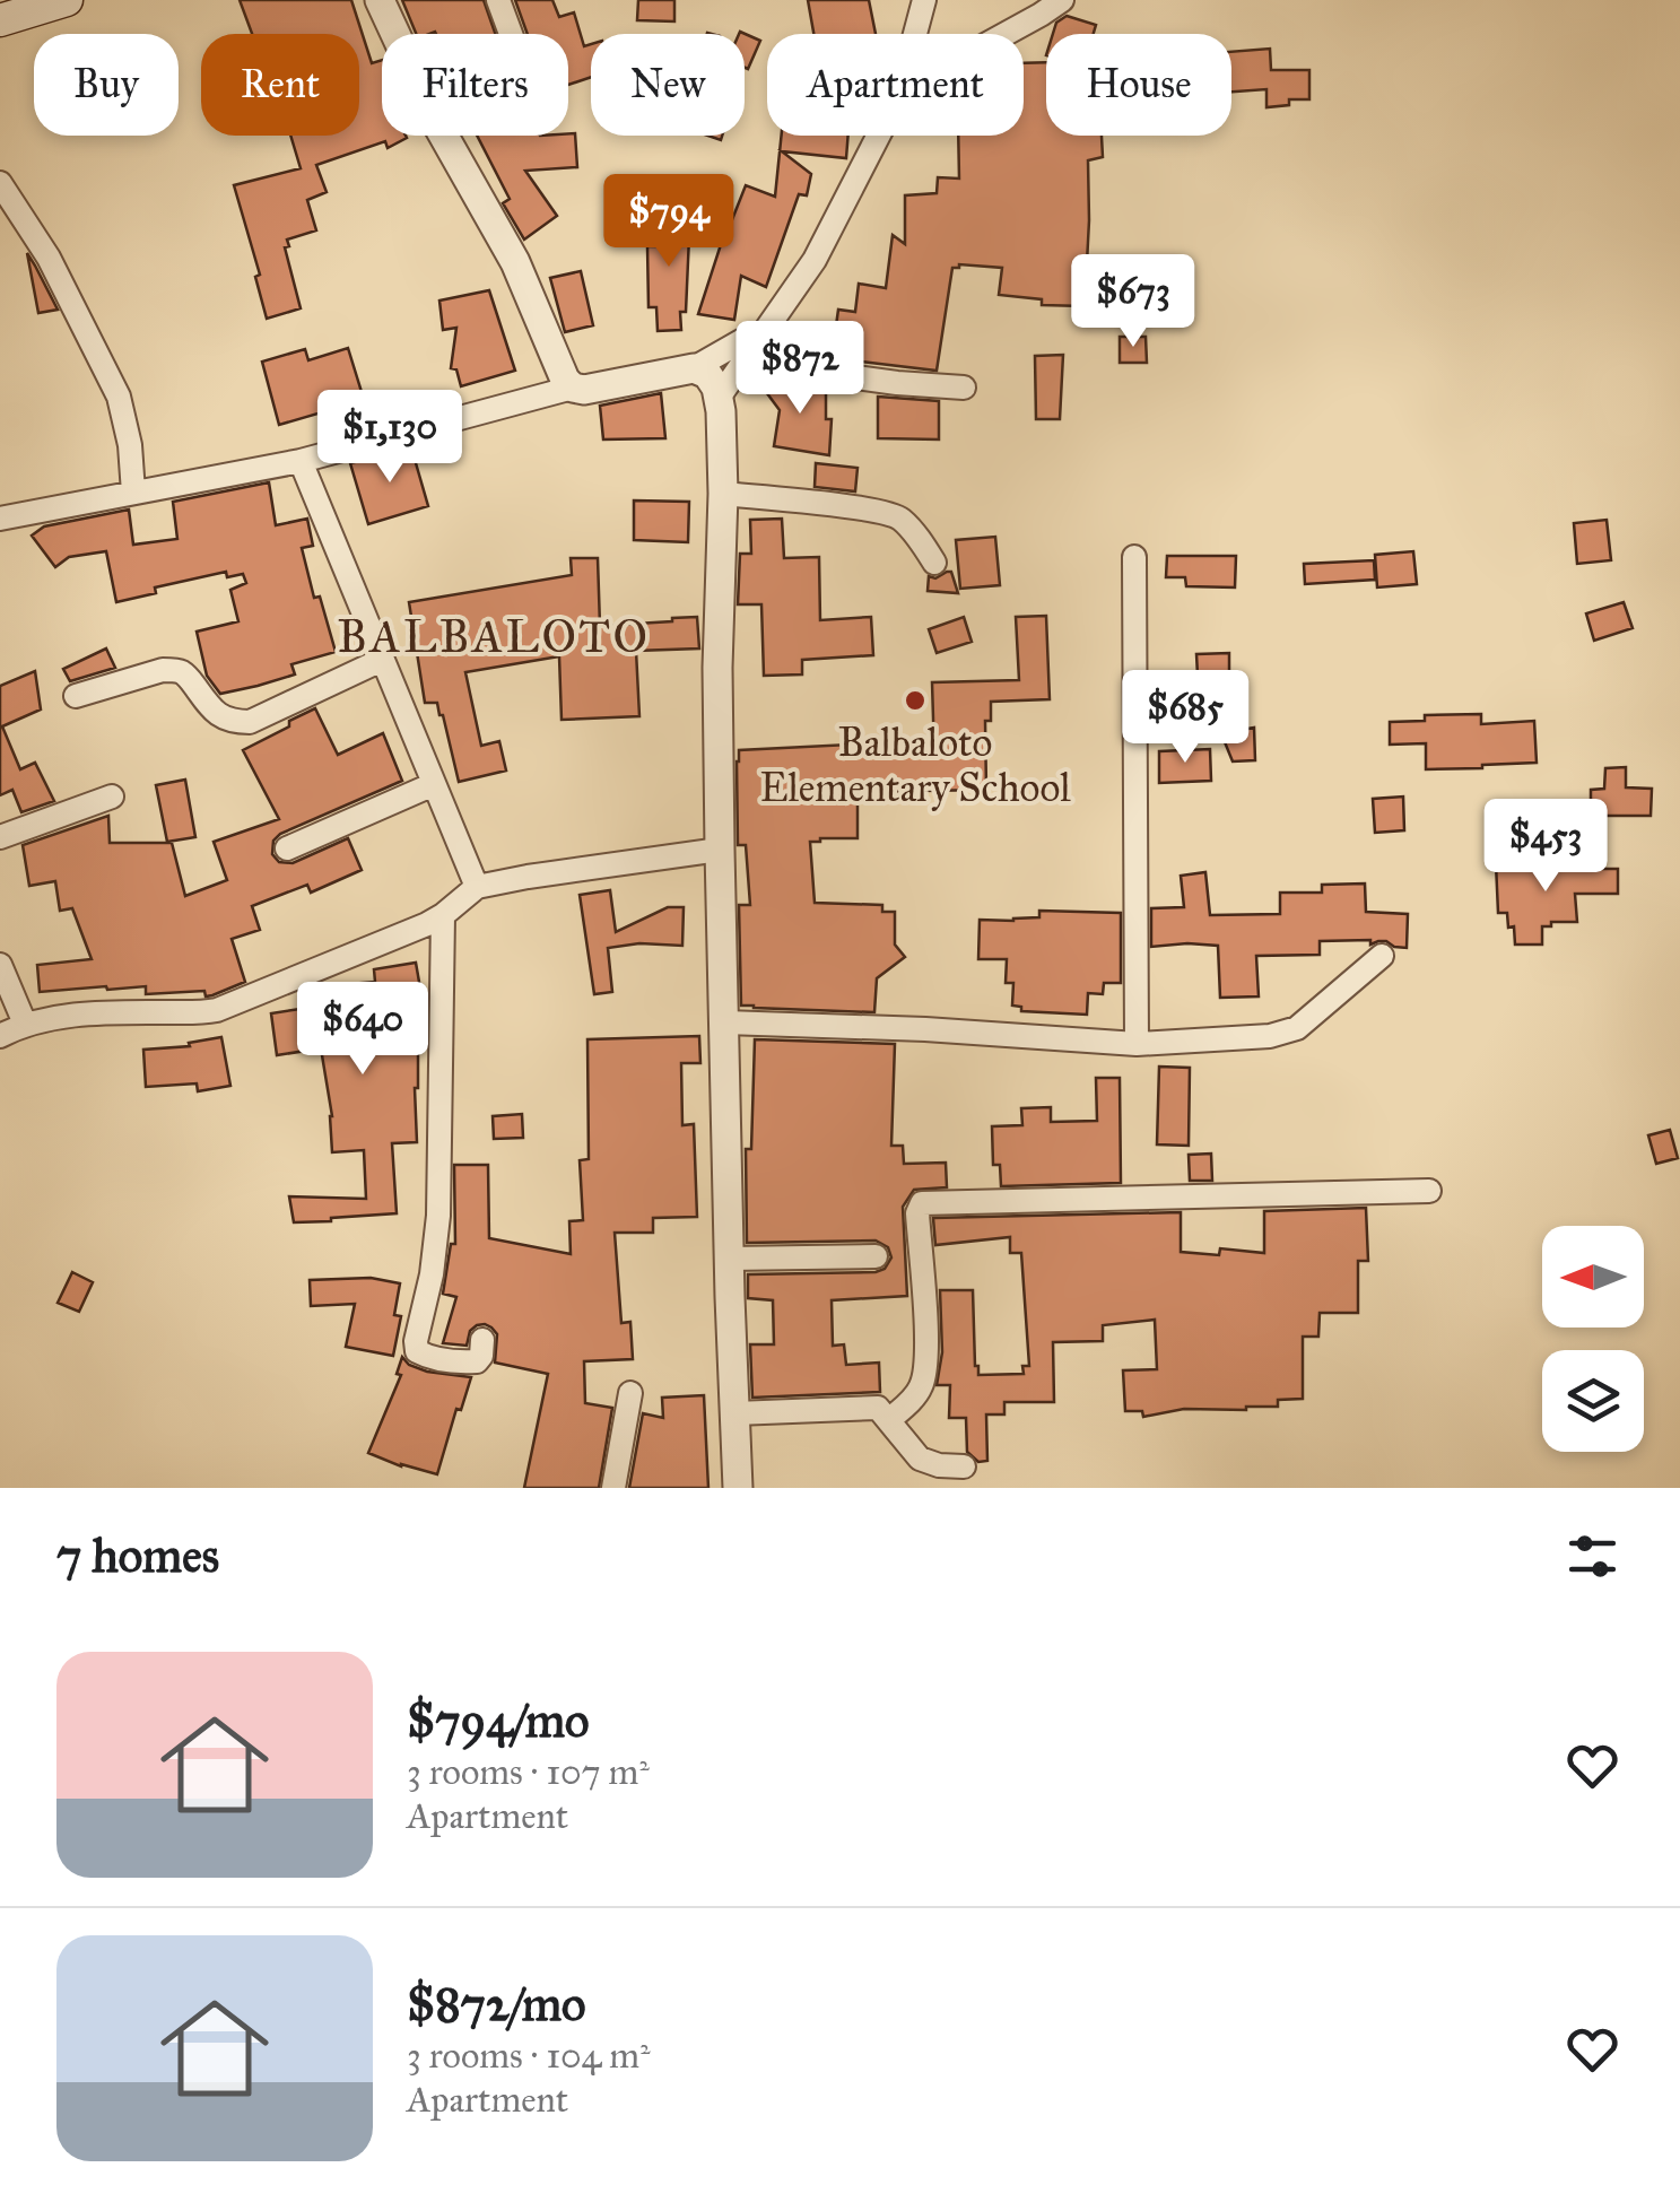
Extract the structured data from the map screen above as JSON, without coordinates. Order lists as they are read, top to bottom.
{
  "districts": ["BALBALOTO"],
  "places": ["Balbaloto Elementary School"],
  "north": "left",
  "page": {
    "chip": [
      "Buy",
      "Rent",
      "Filters",
      "New",
      "Apartment",
      "House"
    ],
    "price": [
      "$794",
      "$673",
      "$872",
      "$1,130",
      "$685",
      "$453",
      "$640"
    ],
    "heading": "7 homes",
    "list": [
      {
        "name": "$794/mo",
        "note": "3 rooms · 107 m² · Apartment"
      },
      {
        "name": "$872/mo",
        "note": "3 rooms · 104 m² · Apartment"
      }
    ]
  }
}
